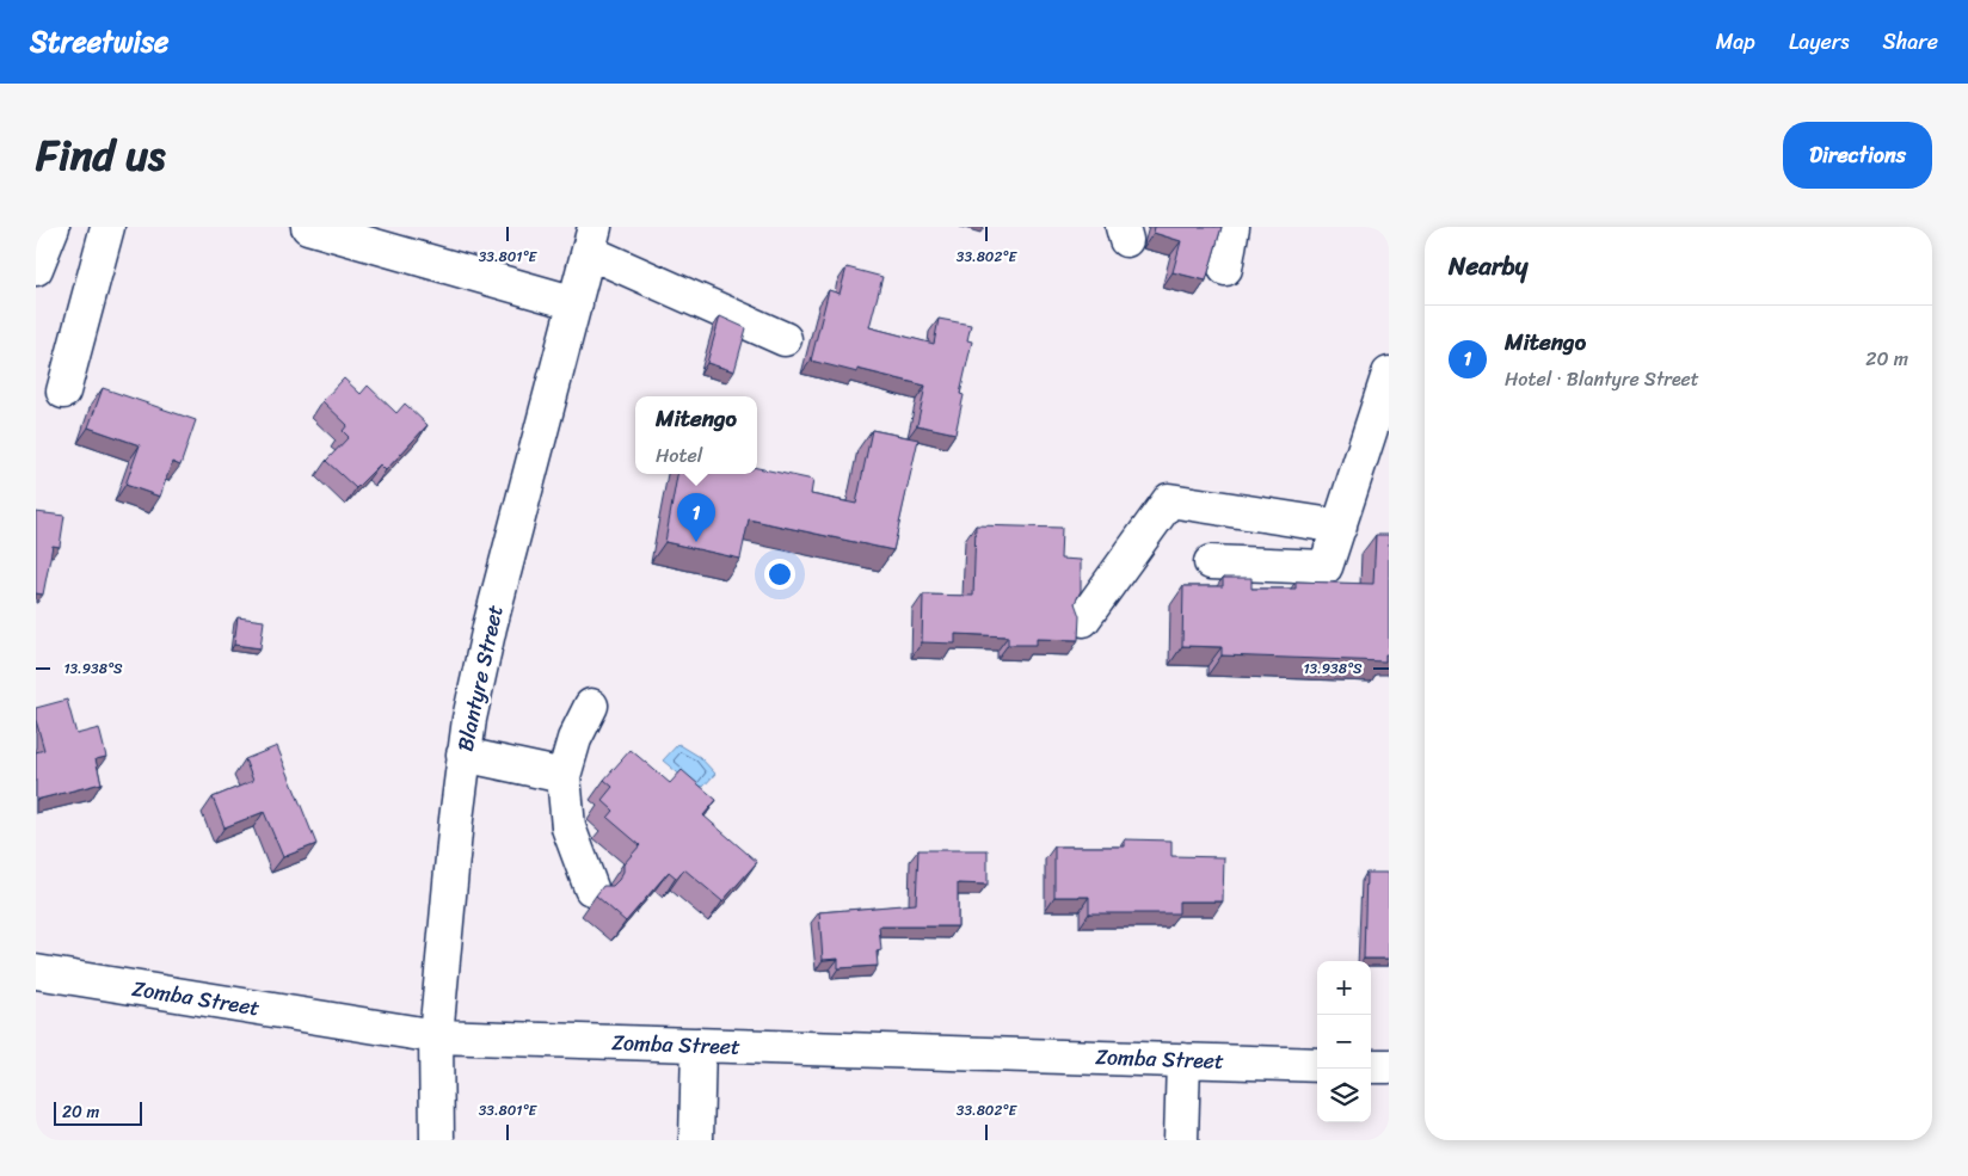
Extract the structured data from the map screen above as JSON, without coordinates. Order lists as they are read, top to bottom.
{
  "streets": {
    "street": ["Blantyre Street", "Zomba Street"]
  },
  "crossings": [
    ["Blantyre Street", "Zomba Street"]
  ],
  "scale_bar": "20 m",
  "page": {
    "header": "Streetwise",
    "nav": ["Map", "Layers", "Share"],
    "title": "Find us",
    "buttons": "Directions",
    "heading": "Nearby",
    "list": [
      {
        "mark": "1",
        "name": "Mitengo",
        "note": "Hotel · Blantyre Street",
        "value": "20 m"
      }
    ],
    "popup": ["Mitengo", "Hotel"],
    "pins": "1",
    "map_buttons": ["+", "−"],
    "scale": "20 m"
  },
  "coordinates": ["33.801°E", "33.802°E", "13.938°S"]
}
